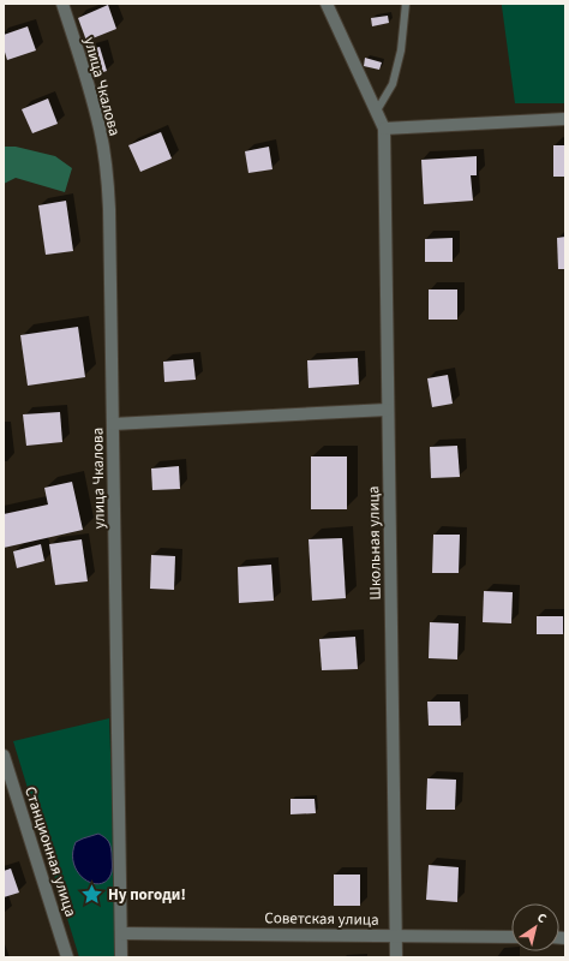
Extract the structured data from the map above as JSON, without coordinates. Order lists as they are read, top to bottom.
{
  "streets": {
    "street": [
      "улица Чкалова",
      "Школьная улица",
      "Станционная улица",
      "Советская улица"
    ]
  },
  "crossings": [
    ["улица Чкалова", "Советская улица"],
    ["Школьная улица", "Советская улица"]
  ],
  "places": {
    "place": ["Ну погоди!"]
  },
  "north": "top right"
}
